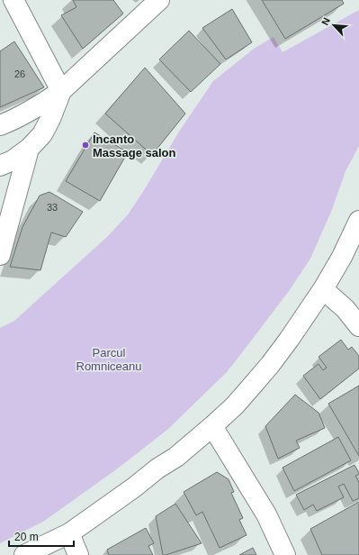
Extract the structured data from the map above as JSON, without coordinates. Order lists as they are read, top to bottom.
{
  "parks": ["Parcul Romniceanu"],
  "places": ["Incanto Massage salon"],
  "house_numbers": ["26", "33"],
  "scale_bar": "20 m",
  "north": "top left"
}
